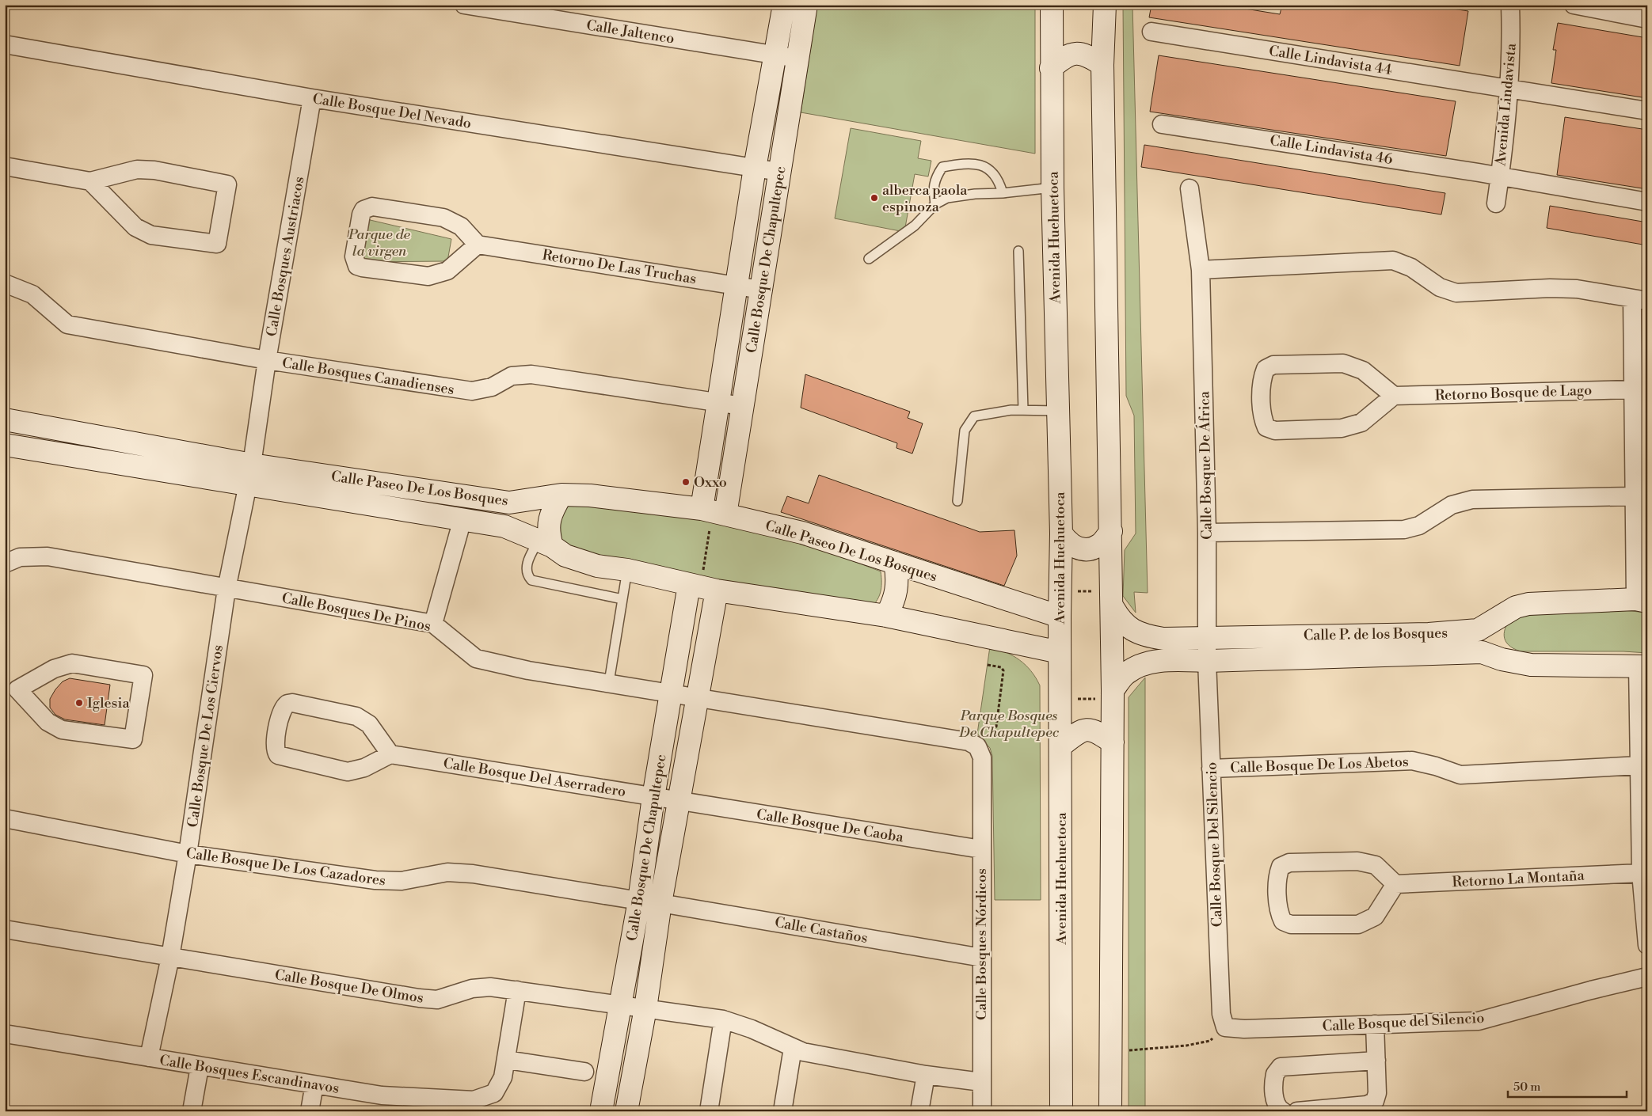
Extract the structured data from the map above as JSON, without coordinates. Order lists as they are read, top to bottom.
{
  "streets": {
    "main road": [
      "Avenida Huehuetoca",
      "Calle Bosque De Chapultepec",
      "Calle Paseo De Los Bosques",
      "Calle P. de los Bosques"
    ],
    "street": [
      "Calle Jaltenco",
      "Calle Lindavista 44",
      "Avenida Lindavista",
      "Calle Bosque Del Nevado",
      "Calle Lindavista 46",
      "Calle Bosques Austriacos",
      "Retorno De Las Truchas",
      "Calle Bosques Canadienses",
      "Retorno Bosque de Lago",
      "Calle Bosque De África",
      "Calle Bosques De Pinos",
      "Calle Bosque De Los Ciervos",
      "Calle Bosque De Los Abetos",
      "Calle Bosque Del Aserradero",
      "Calle Bosque De Caoba",
      "Calle Bosque Del Silencio",
      "Calle Bosque De Los Cazadores",
      "Retorno La Montaña",
      "Calle Castaños",
      "Calle Bosques Nórdicos",
      "Calle Bosque De Olmos",
      "Calle Bosque del Silencio",
      "Calle Bosques Escandinavos"
    ]
  },
  "crossings": [
    ["Calle Jaltenco", "Calle Bosque De Chapultepec"],
    ["Calle Lindavista 44", "Avenida Lindavista"],
    ["Avenida Lindavista", "Calle Lindavista 46"],
    ["Calle Bosque Del Nevado", "Calle Bosques Austriacos"],
    ["Calle Bosque Del Nevado", "Calle Bosque De Chapultepec"],
    ["Avenida Huehuetoca", "Calle Paseo De Los Bosques"],
    ["Calle Bosques Austriacos", "Calle Bosques Canadienses"],
    ["Calle Bosques Austriacos", "Calle Paseo De Los Bosques"],
    ["Calle Bosques Austriacos", "Calle Bosque De Los Ciervos"],
    ["Calle Bosque De Chapultepec", "Retorno De Las Truchas"],
    ["Calle Bosque De Chapultepec", "Calle Bosques Canadienses"],
    ["Calle Bosque De Chapultepec", "Calle Paseo De Los Bosques"],
    ["Calle Bosque De Chapultepec", "Calle Bosques De Pinos"],
    ["Calle Bosque De Chapultepec", "Calle Bosque Del Aserradero"],
    ["Calle Bosque De Chapultepec", "Calle Bosque De Caoba"],
    ["Calle Bosque De Chapultepec", "Calle Bosque De Los Cazadores"],
    ["Calle Bosque De Chapultepec", "Calle Castaños"],
    ["Calle Bosque De Chapultepec", "Calle Bosque De Olmos"],
    ["Calle Bosque De África", "Calle P. de los Bosques"],
    ["Calle Bosque De África", "Calle Bosque Del Silencio"],
    ["Calle Paseo De Los Bosques", "Calle Bosque De Los Ciervos"],
    ["Calle Bosques De Pinos", "Calle Bosque De Los Ciervos"],
    ["Calle P. de los Bosques", "Calle Bosque Del Silencio"],
    ["Calle Bosque De Los Ciervos", "Calle Bosque De Los Cazadores"],
    ["Calle Bosque De Los Ciervos", "Calle Bosque De Olmos"],
    ["Calle Bosque De Los Ciervos", "Calle Bosques Escandinavos"],
    ["Calle Bosque De Los Abetos", "Calle Bosque Del Silencio"],
    ["Calle Bosque Del Aserradero", "Calle Bosque De Caoba"],
    ["Calle Bosque De Caoba", "Calle Bosques Nórdicos"],
    ["Calle Bosque Del Silencio", "Calle Bosque del Silencio"],
    ["Calle Castaños", "Calle Bosques Nórdicos"]
  ],
  "parks": ["Parque de la virgen", "Parque Bosques De Chapultepec"],
  "places": ["alberca paola espinoza", "Oxxo", "Iglesia"],
  "scale_bar": "50 m"
}
